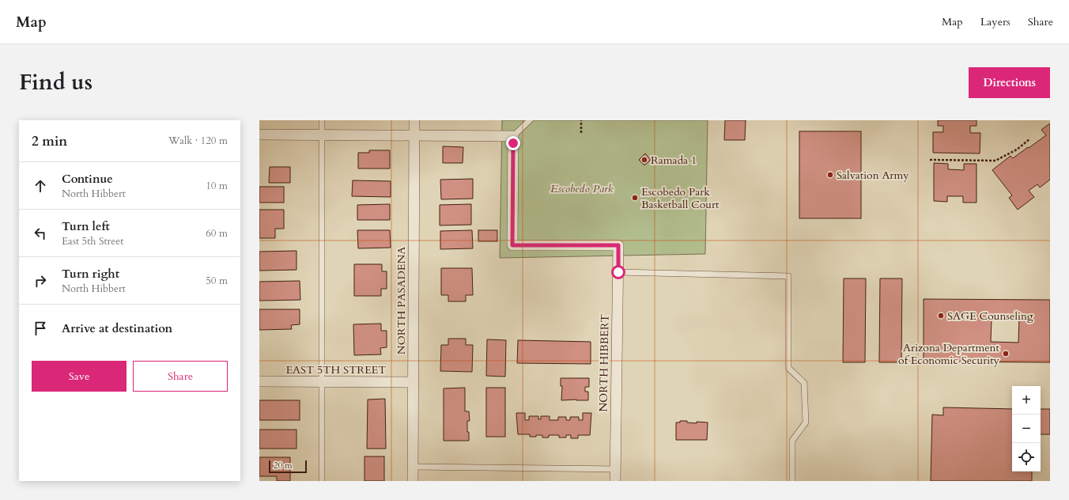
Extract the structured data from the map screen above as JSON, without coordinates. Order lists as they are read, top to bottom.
{
  "streets": {
    "street": ["NORTH PASADENA", "NORTH HIBBERT", "EAST 5TH STREET"]
  },
  "crossings": [
    ["NORTH PASADENA", "EAST 5TH STREET"]
  ],
  "parks": ["Escobedo Park"],
  "places": [
    "Ramada 1",
    "Salvation Army",
    "Escobedo Park Basketball Court",
    "SAGE Counseling",
    "Arizona Department of Economic Security"
  ],
  "scale_bar": "20 m",
  "page": {
    "header": "Map",
    "nav": ["Map", "Layers", "Share"],
    "title": "Find us",
    "buttons": [
      "Directions",
      ["Save", "Share"]
    ],
    "heading": ["2 min", "Walk · 120 m"],
    "list": [
      ["Continue", "North Hibbert", "10 m"],
      ["Turn left", "East 5th Street", "60 m"],
      ["Turn right", "North Hibbert", "50 m"],
      "Arrive at destination"
    ],
    "map_buttons": ["+", "−"],
    "scale": "20 m"
  }
}
